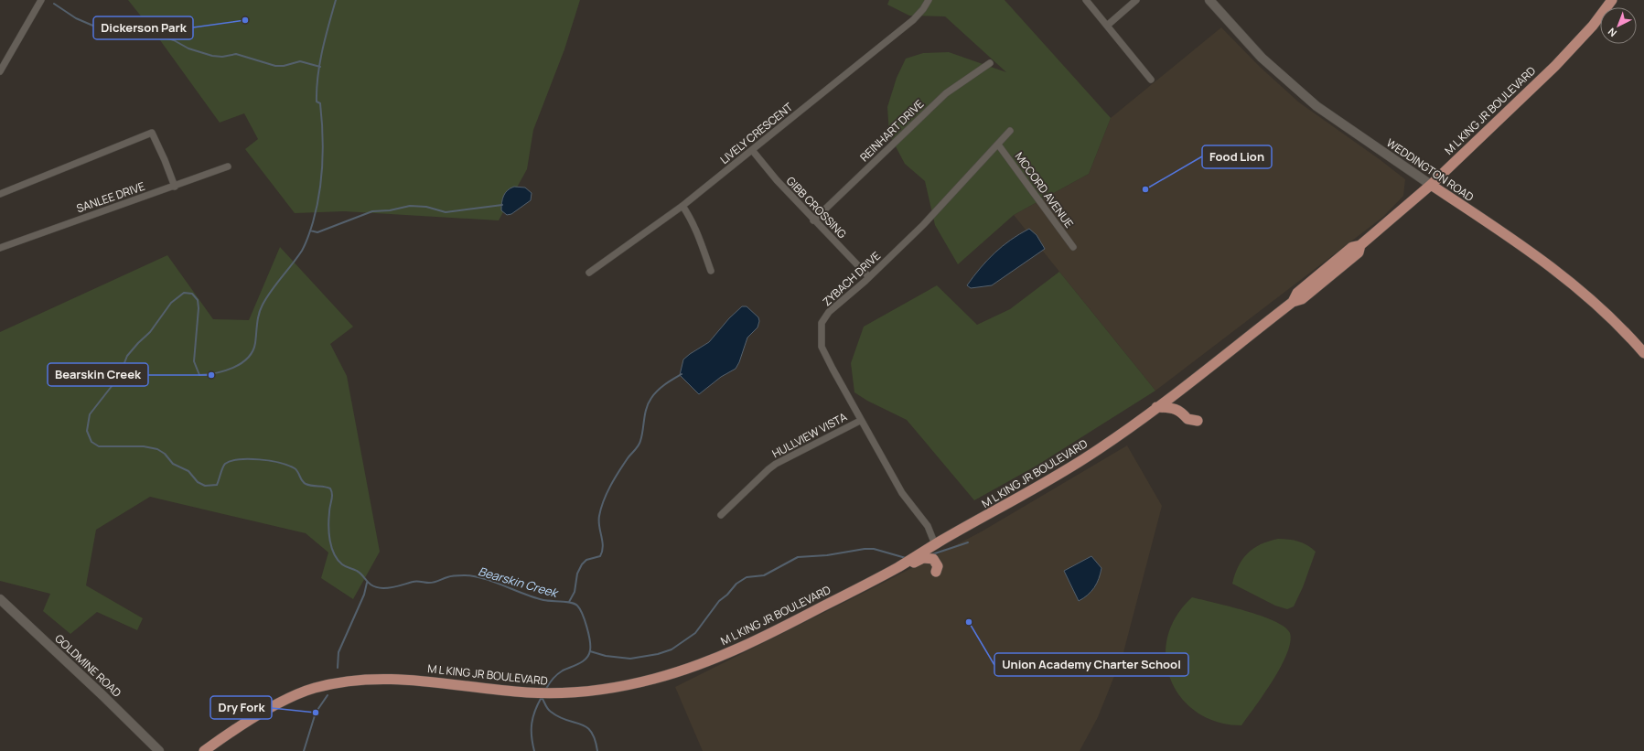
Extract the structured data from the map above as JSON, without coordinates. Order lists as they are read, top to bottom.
{
  "streets": {
    "main road": ["M L KING JR BOULEVARD", "WEDDINGTON ROAD", "GOLDMINE ROAD"],
    "street": [
      "REINHART DRIVE",
      "LIVELY CRESCENT",
      "MCCORD AVENUE",
      "SANLEE DRIVE",
      "GIBB CROSSING",
      "ZYBACH DRIVE",
      "HULLVIEW VISTA"
    ]
  },
  "crossings": [
    ["M L KING JR BOULEVARD", "WEDDINGTON ROAD"],
    ["M L KING JR BOULEVARD", "ZYBACH DRIVE"],
    ["REINHART DRIVE", "GIBB CROSSING"],
    ["LIVELY CRESCENT", "GIBB CROSSING"],
    ["MCCORD AVENUE", "ZYBACH DRIVE"],
    ["GIBB CROSSING", "ZYBACH DRIVE"],
    ["ZYBACH DRIVE", "HULLVIEW VISTA"]
  ],
  "water": ["Bearskin Creek"],
  "places": [
    "Dickerson Park",
    "Food Lion",
    "Bearskin Creek",
    "Union Academy Charter School",
    "Dry Fork"
  ],
  "north": "bottom left"
}
